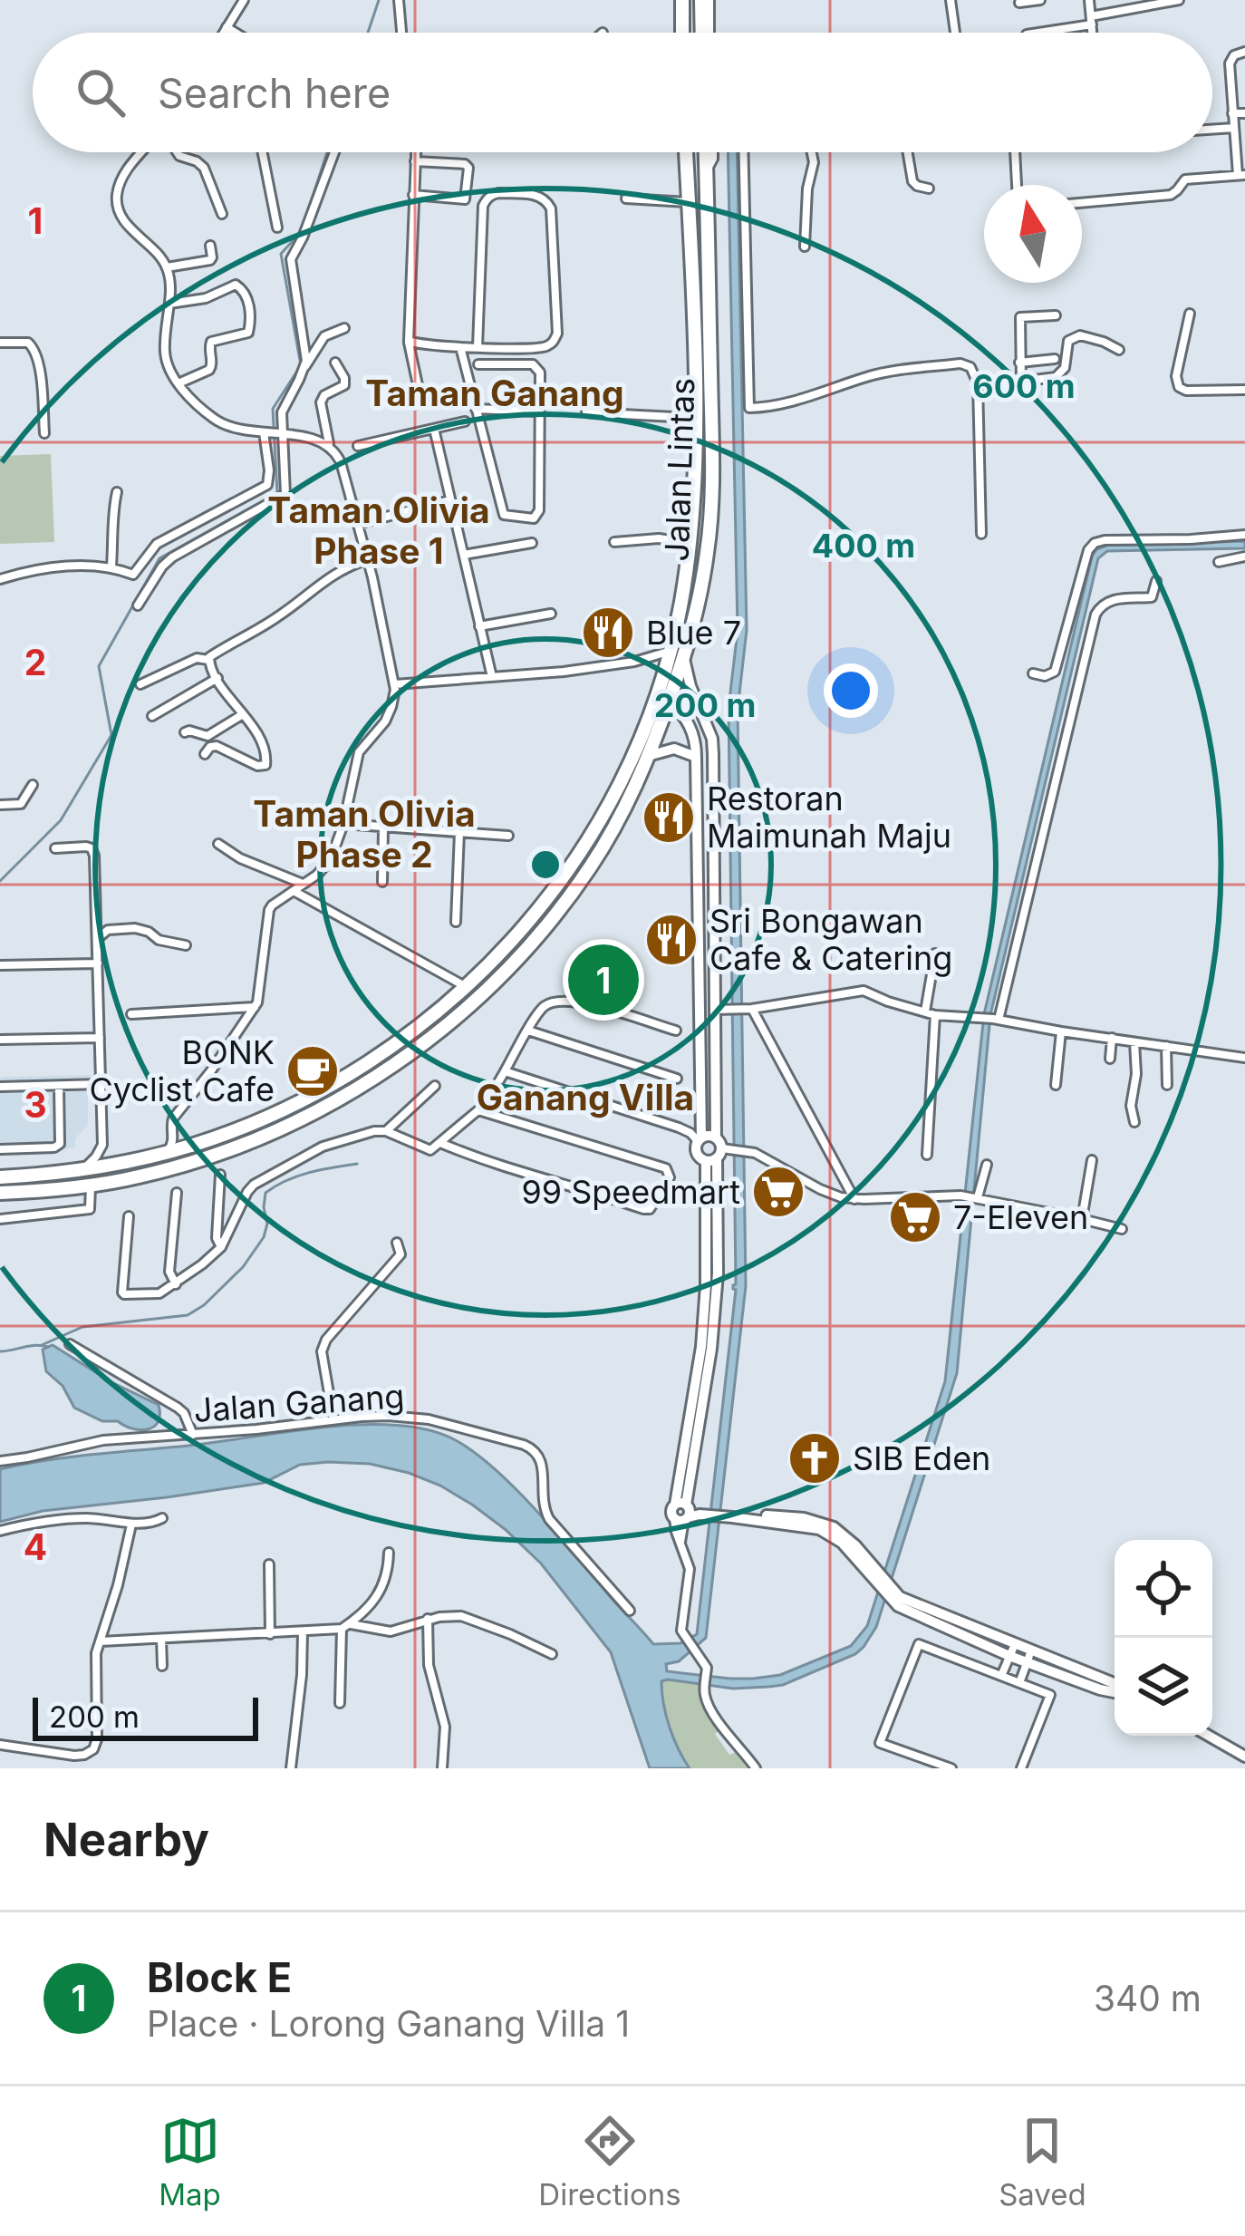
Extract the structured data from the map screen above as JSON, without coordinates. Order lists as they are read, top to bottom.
{
  "streets": {
    "highway": ["Jalan Lintas"],
    "street": ["Jalan Ganang"]
  },
  "districts": [
    "Taman Ganang",
    "Taman Olivia Phase 1",
    "Taman Olivia Phase 2",
    "Ganang Villa"
  ],
  "places": {
    "restaurant": ["Blue 7", "Restoran Maimunah Maju", "Sri Bongawan Cafe & Catering"],
    "cafe": ["BONK Cyclist Cafe"],
    "supermarket": ["99 Speedmart", "7-Eleven"],
    "church": ["SIB Eden"]
  },
  "scale_bar": "200 m",
  "north": "top",
  "page": {
    "search": "Search here",
    "pins": "1",
    "scale": "200 m",
    "heading": "Nearby",
    "list": [
      {
        "mark": "1",
        "name": "Block E",
        "note": "Place · Lorong Ganang Villa 1",
        "value": "340 m"
      }
    ],
    "nav": ["Map", "Directions", "Saved"]
  },
  "grid": {
    "rows": [
      "1",
      "2",
      "3",
      "4"
    ]
  },
  "rings": ["600 m", "400 m", "200 m"]
}
